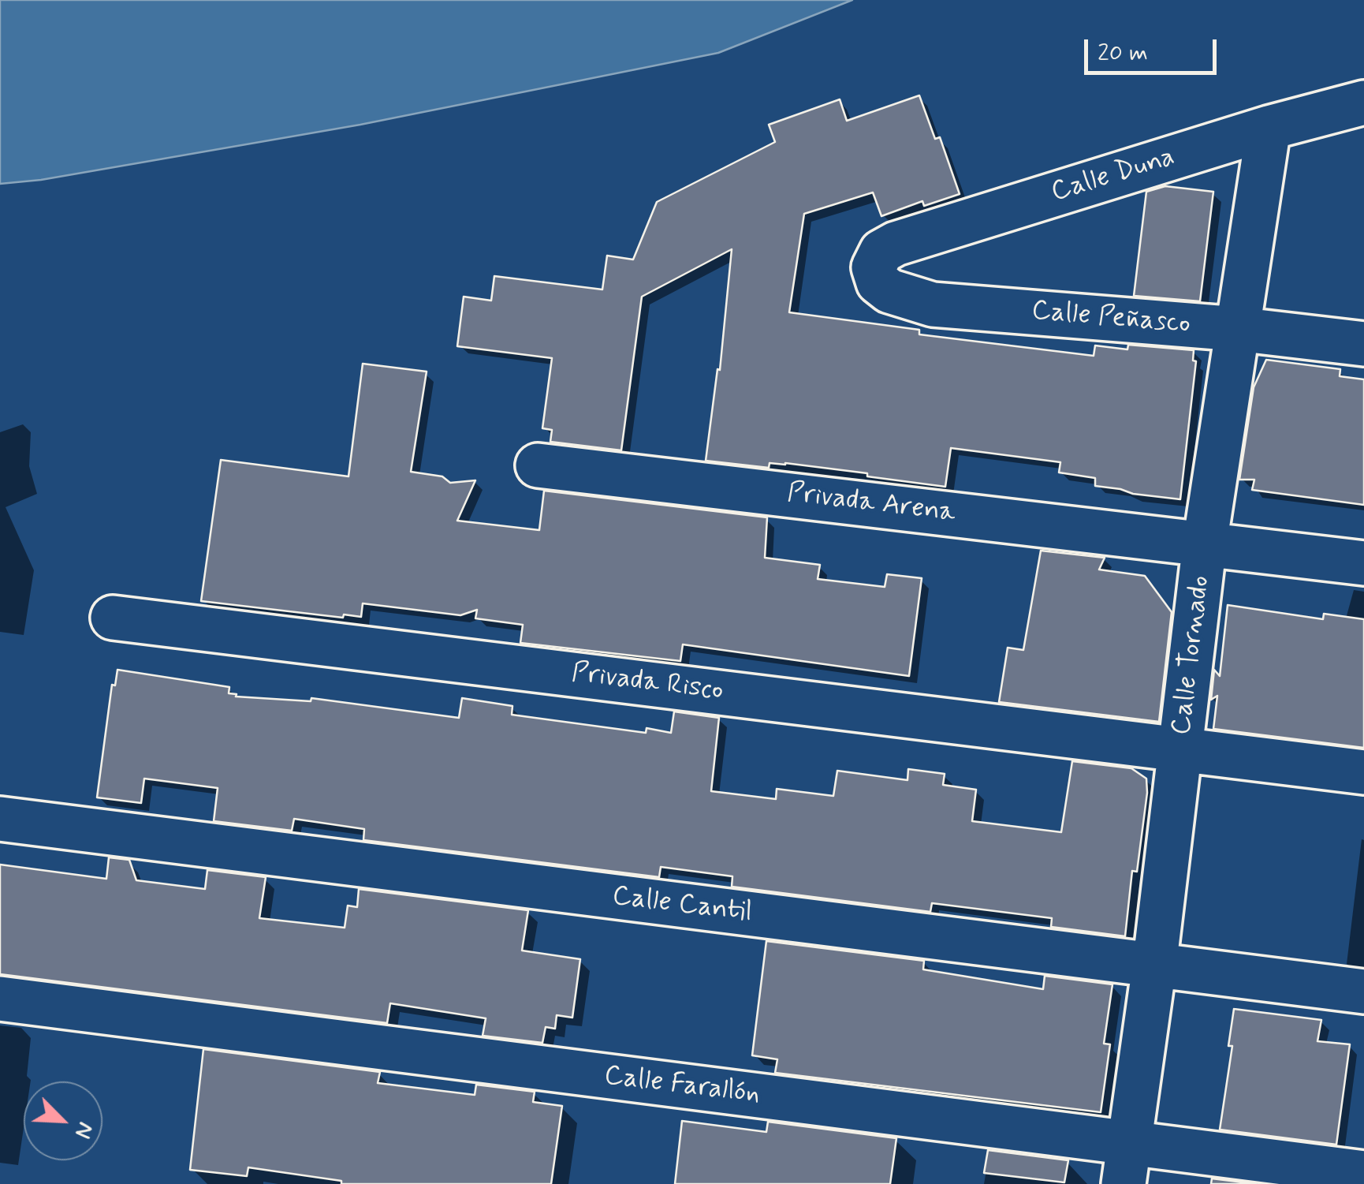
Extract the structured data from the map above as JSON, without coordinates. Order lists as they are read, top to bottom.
{
  "streets": {
    "street": [
      "Calle Duna",
      "Calle Peñasco",
      "Privada Arena",
      "Calle Tornado",
      "Privada Risco",
      "Calle Cantil",
      "Calle Farallón"
    ]
  },
  "crossings": [
    ["Calle Duna", "Calle Peñasco"],
    ["Calle Duna", "Calle Tornado"],
    ["Calle Peñasco", "Calle Tornado"],
    ["Privada Arena", "Calle Tornado"],
    ["Calle Tornado", "Privada Risco"],
    ["Calle Tornado", "Calle Cantil"],
    ["Calle Tornado", "Calle Farallón"]
  ],
  "scale_bar": "20 m",
  "north": "bottom right"
}
